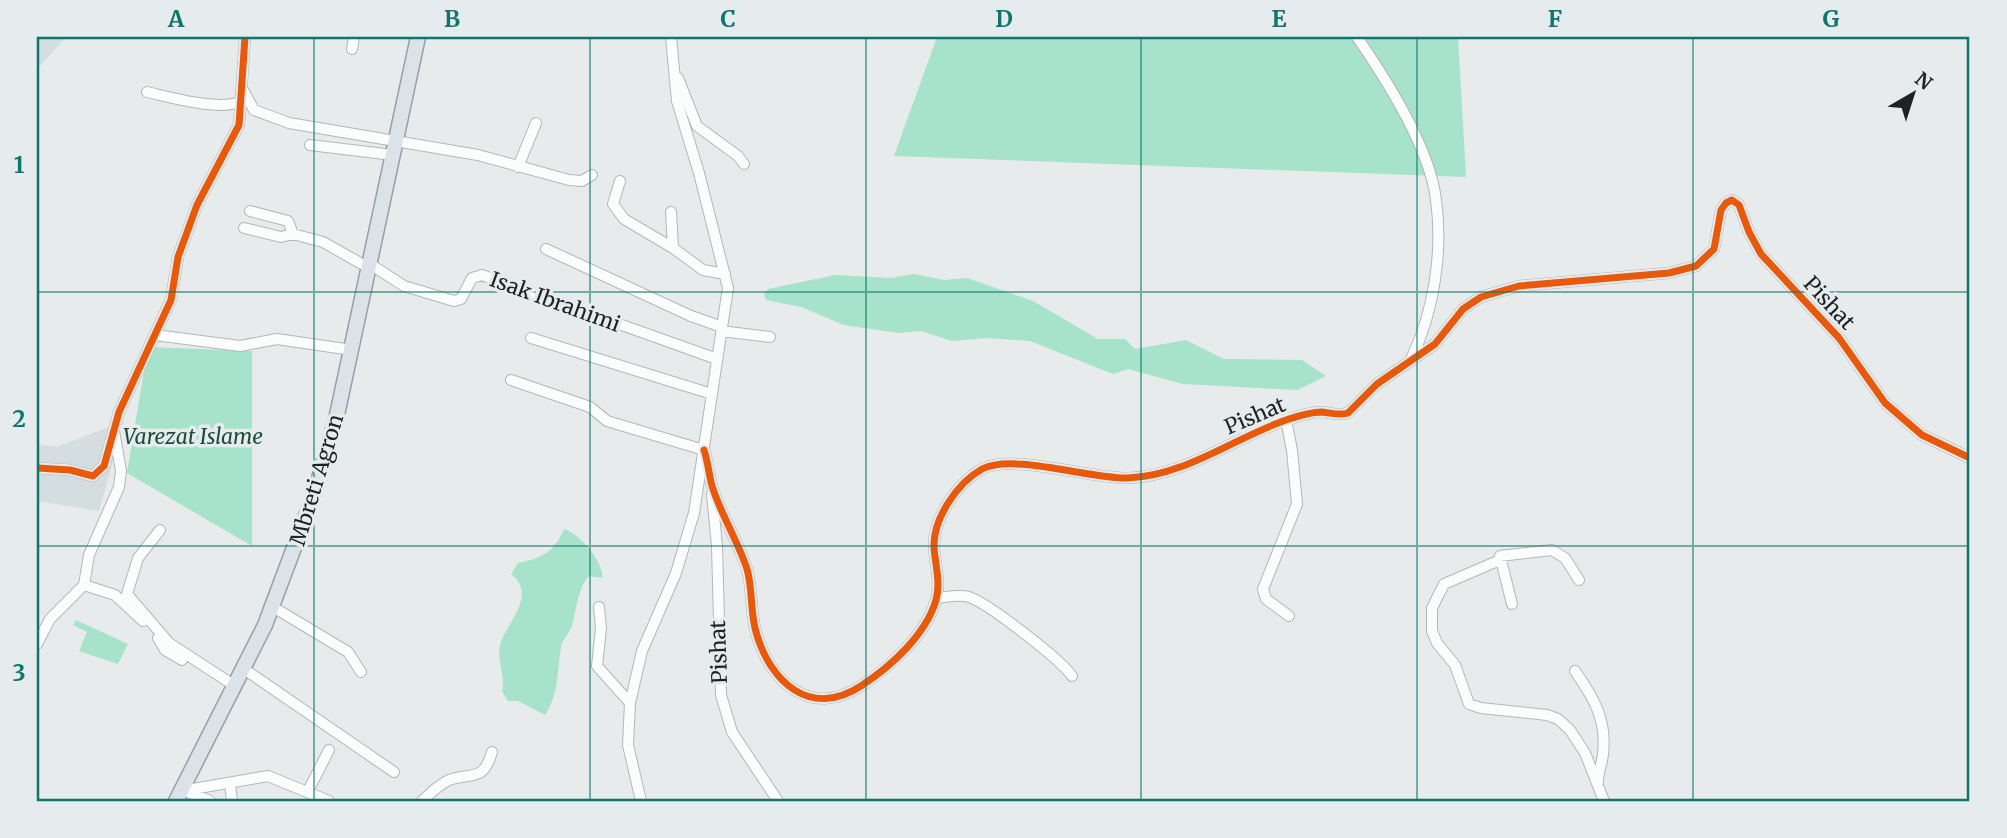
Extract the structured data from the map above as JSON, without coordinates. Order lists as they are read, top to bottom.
{
  "streets": {
    "main road": ["Mbreti Agron"],
    "street": ["Isak Ibrahimi", "Pishat"]
  },
  "crossings": [
    ["Isak Ibrahimi", "Mbreti Agron"]
  ],
  "parks": ["Varezat Islame"],
  "north": "top right",
  "grid": {
    "columns": [
      "A",
      "B",
      "C",
      "D",
      "E",
      "F",
      "G"
    ],
    "rows": ["1", "2", "3"]
  }
}
